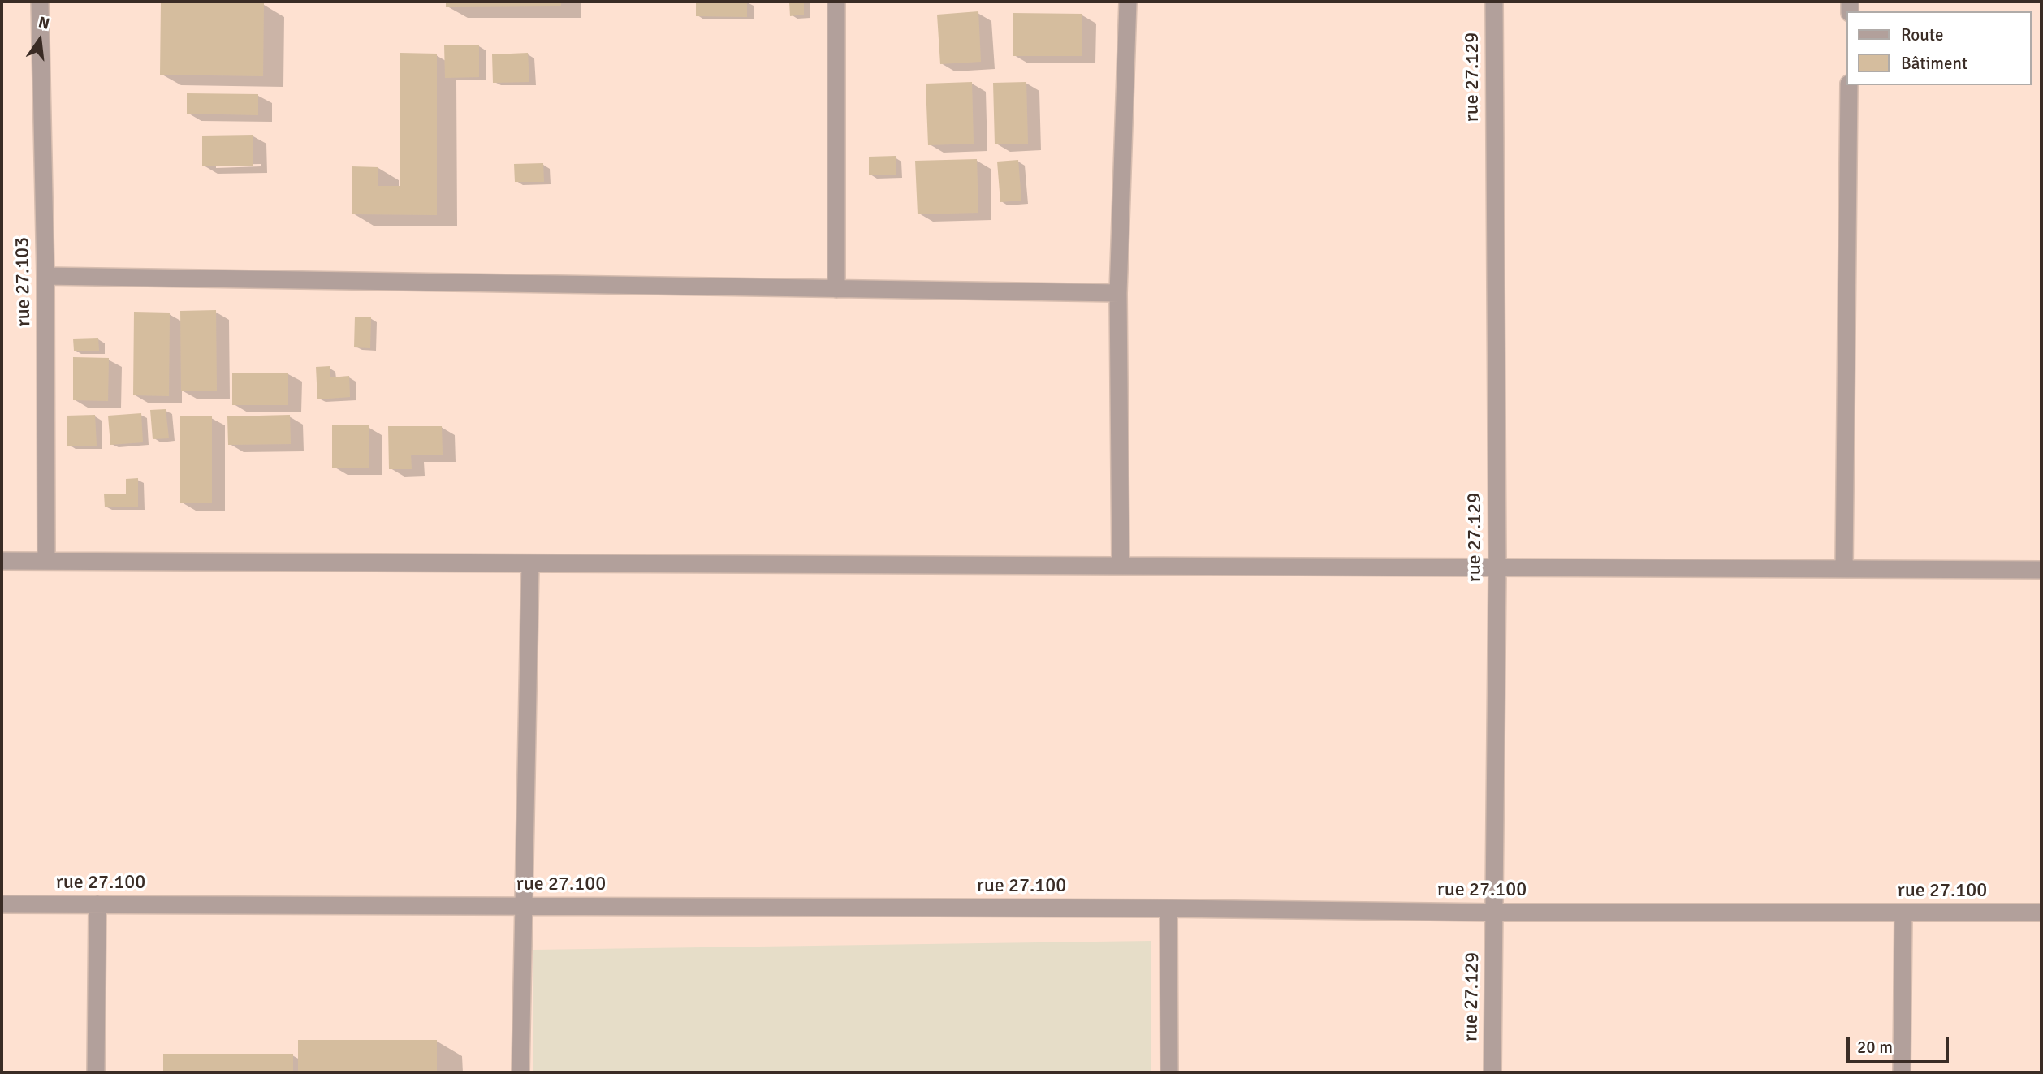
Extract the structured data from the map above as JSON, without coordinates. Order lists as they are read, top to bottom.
{
  "streets": {
    "street": ["rue 27.129", "rue 27.103", "rue 27.100"]
  },
  "crossings": [
    ["rue 27.129", "rue 27.100"]
  ],
  "legend": ["Route", "Bâtiment"],
  "scale_bar": "20 m",
  "north": "top"
}
